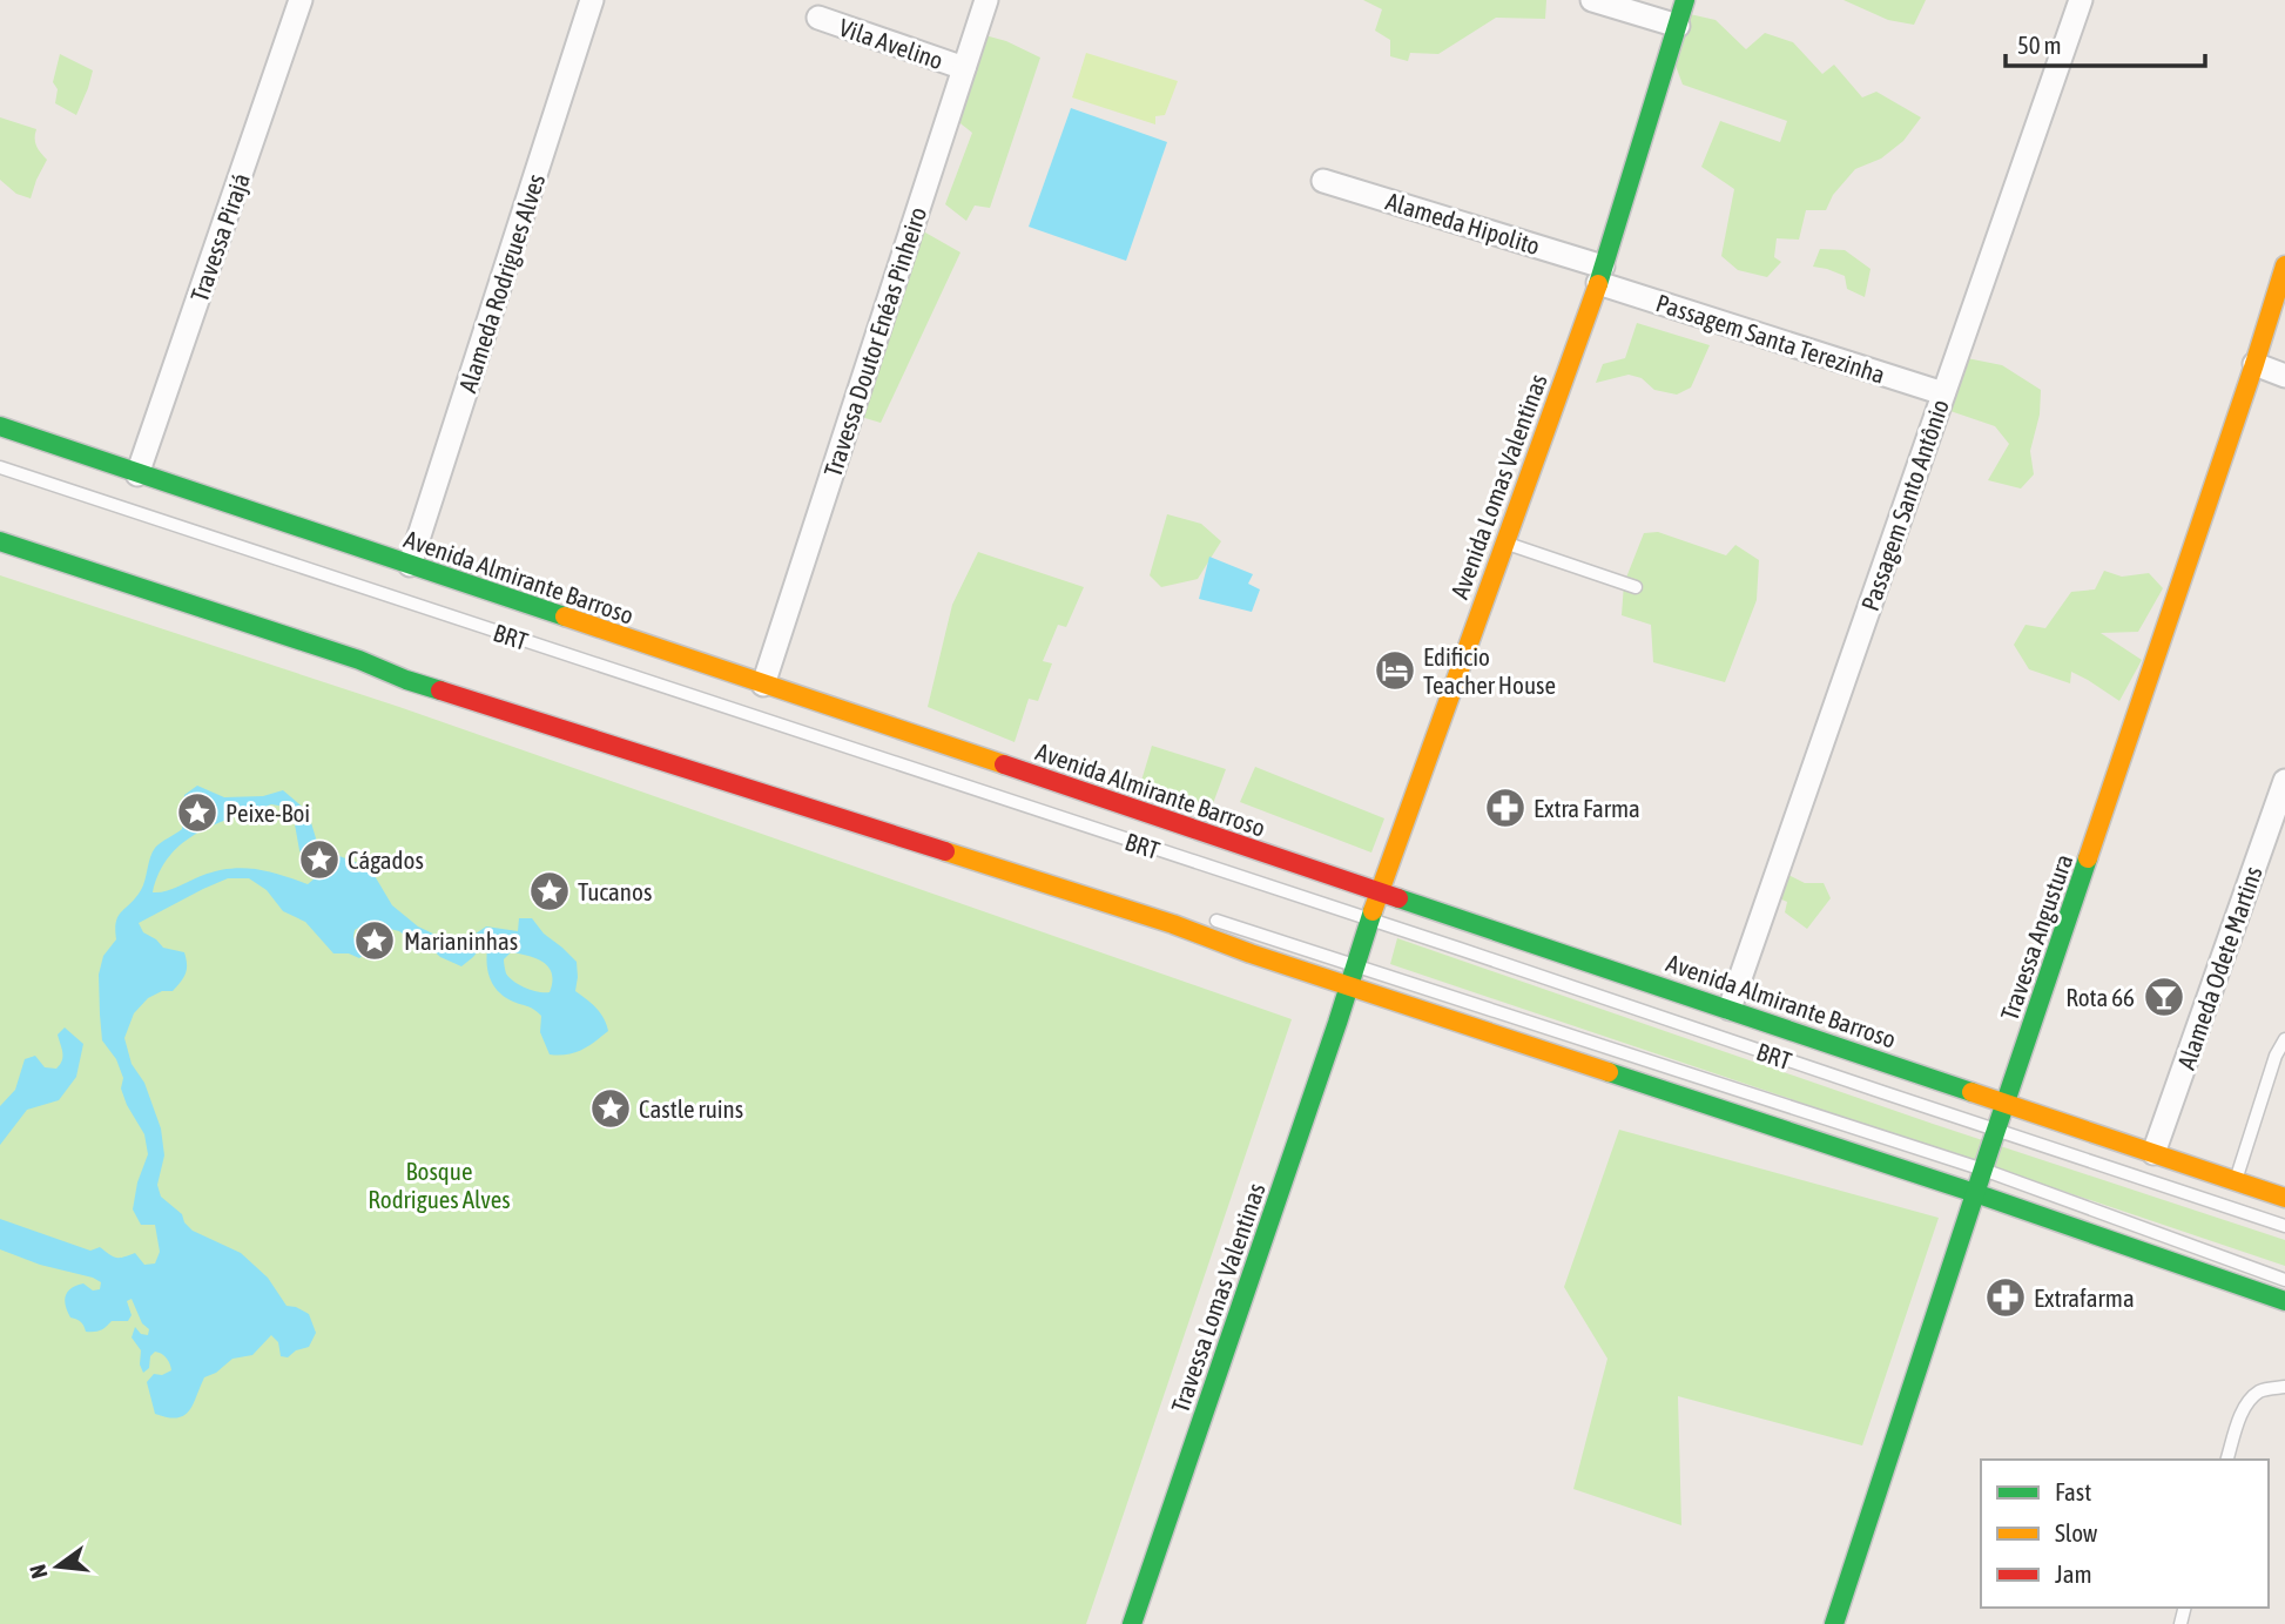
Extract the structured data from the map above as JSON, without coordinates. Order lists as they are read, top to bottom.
{
  "streets": {
    "main road": [
      "Avenida Lomas Valentinas",
      "Avenida Almirante Barroso",
      "Travessa Angustura",
      "Travessa Lomas Valentinas"
    ],
    "street": [
      "Vila Avelino",
      "Alameda Hipolito",
      "Travessa Pirajá",
      "Alameda Rodrigues Alves",
      "Passagem Santa Terezinha",
      "Travessa Doutor Enéas Pinheiro",
      "Passagem Santo Antônio",
      "Alameda Odete Martins"
    ],
    "lane": ["BRT"]
  },
  "crossings": [
    ["Vila Avelino", "Travessa Doutor Enéas Pinheiro"],
    ["Alameda Hipolito", "Passagem Santa Terezinha"],
    ["Alameda Hipolito", "Avenida Lomas Valentinas"],
    ["Travessa Pirajá", "Avenida Almirante Barroso"],
    ["Alameda Rodrigues Alves", "Avenida Almirante Barroso"],
    ["Passagem Santa Terezinha", "Avenida Lomas Valentinas"],
    ["Passagem Santa Terezinha", "Passagem Santo Antônio"],
    ["Travessa Doutor Enéas Pinheiro", "Avenida Almirante Barroso"],
    ["Avenida Lomas Valentinas", "Avenida Almirante Barroso"],
    ["Avenida Lomas Valentinas", "BRT"],
    ["Avenida Lomas Valentinas", "Travessa Lomas Valentinas"],
    ["Passagem Santo Antônio", "Avenida Almirante Barroso"],
    ["Avenida Almirante Barroso", "Travessa Angustura"],
    ["Avenida Almirante Barroso", "Alameda Odete Martins"],
    ["BRT", "Travessa Angustura"]
  ],
  "parks": ["Bosque Rodrigues Alves"],
  "places": {
    "hotel": ["Edificio Teacher House"],
    "pharmacy": ["Extra Farma", "Extrafarma"],
    "place": [
      "Peixe-Boi",
      "Cágados",
      "Tucanos",
      "Marianinhas",
      "Castle ruins"
    ],
    "bar": ["Rota 66"]
  },
  "legend": ["Fast", "Slow", "Jam"],
  "scale_bar": "50 m",
  "north": "left"
}
